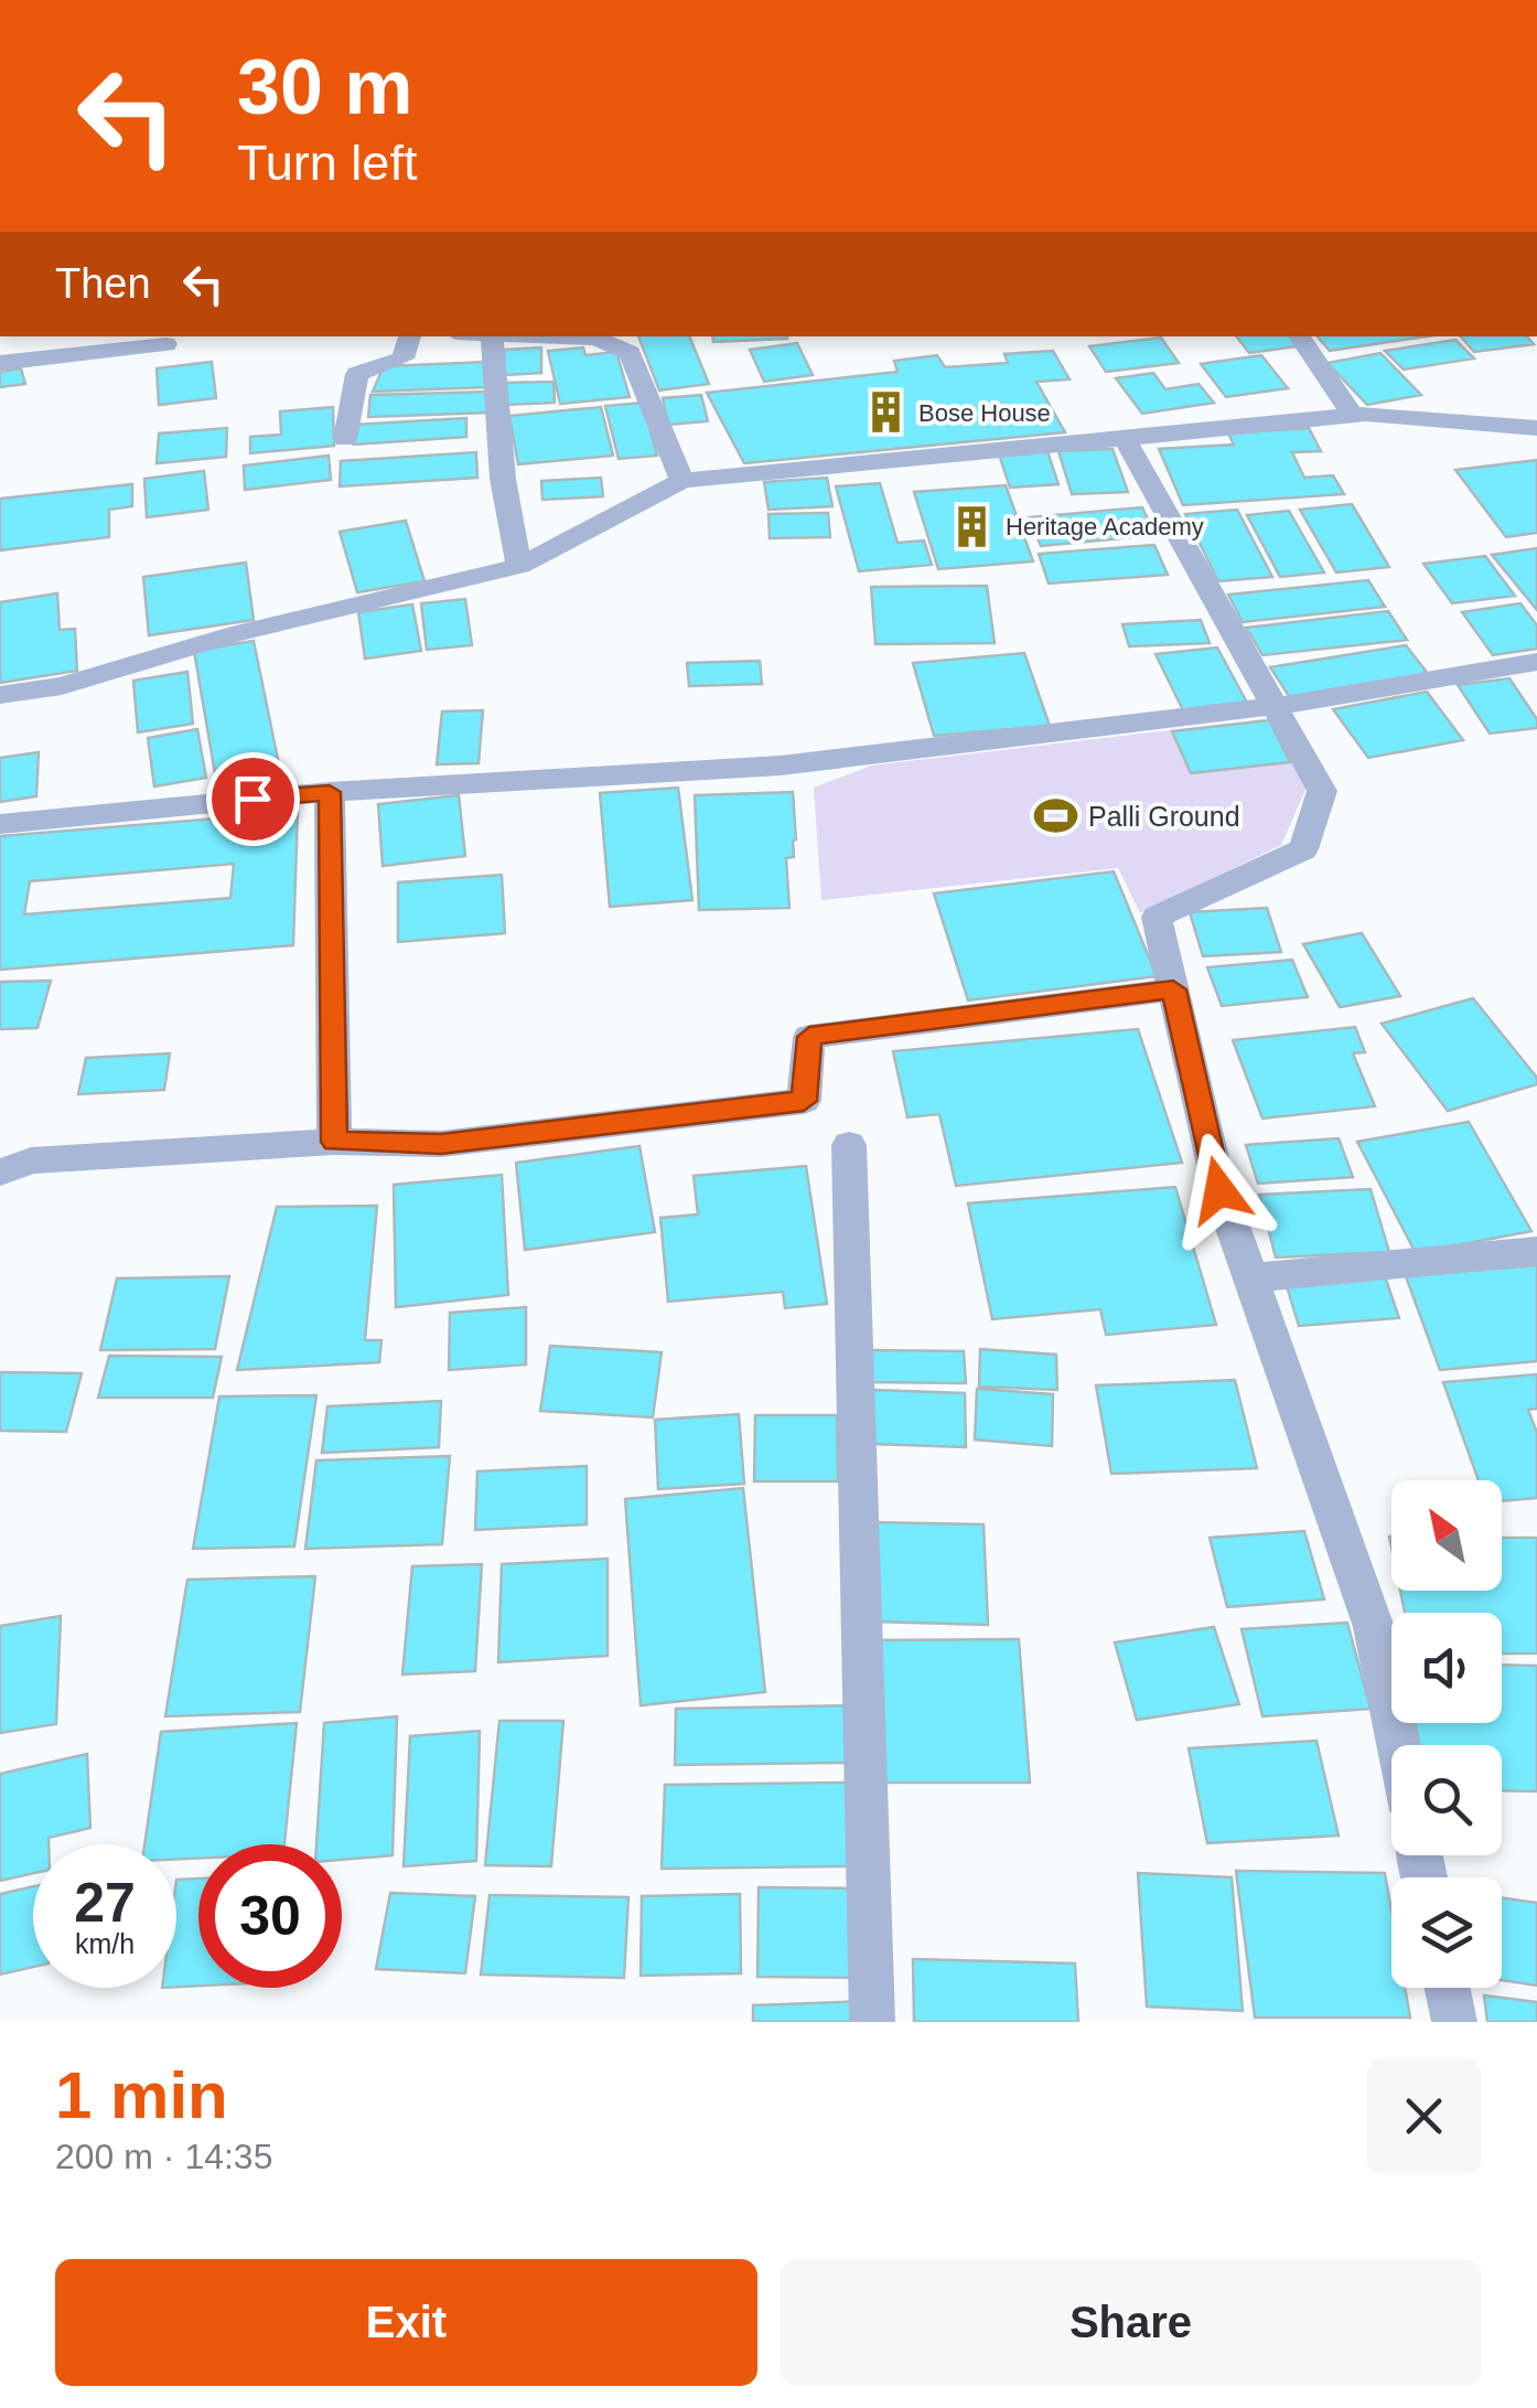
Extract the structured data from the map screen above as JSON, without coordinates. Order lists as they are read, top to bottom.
{
  "places": {
    "building": ["Bose House", "Heritage Academy"],
    "sports": ["Palli Ground"]
  },
  "north": "top left",
  "page": {
    "turn": ["30 m", "Turn left"],
    "then": "Then",
    "speed": "27 km/h",
    "limit": "30",
    "heading": ["1 min", "200 m · 14:35"],
    "buttons": ["Exit", "Share"]
  }
}
